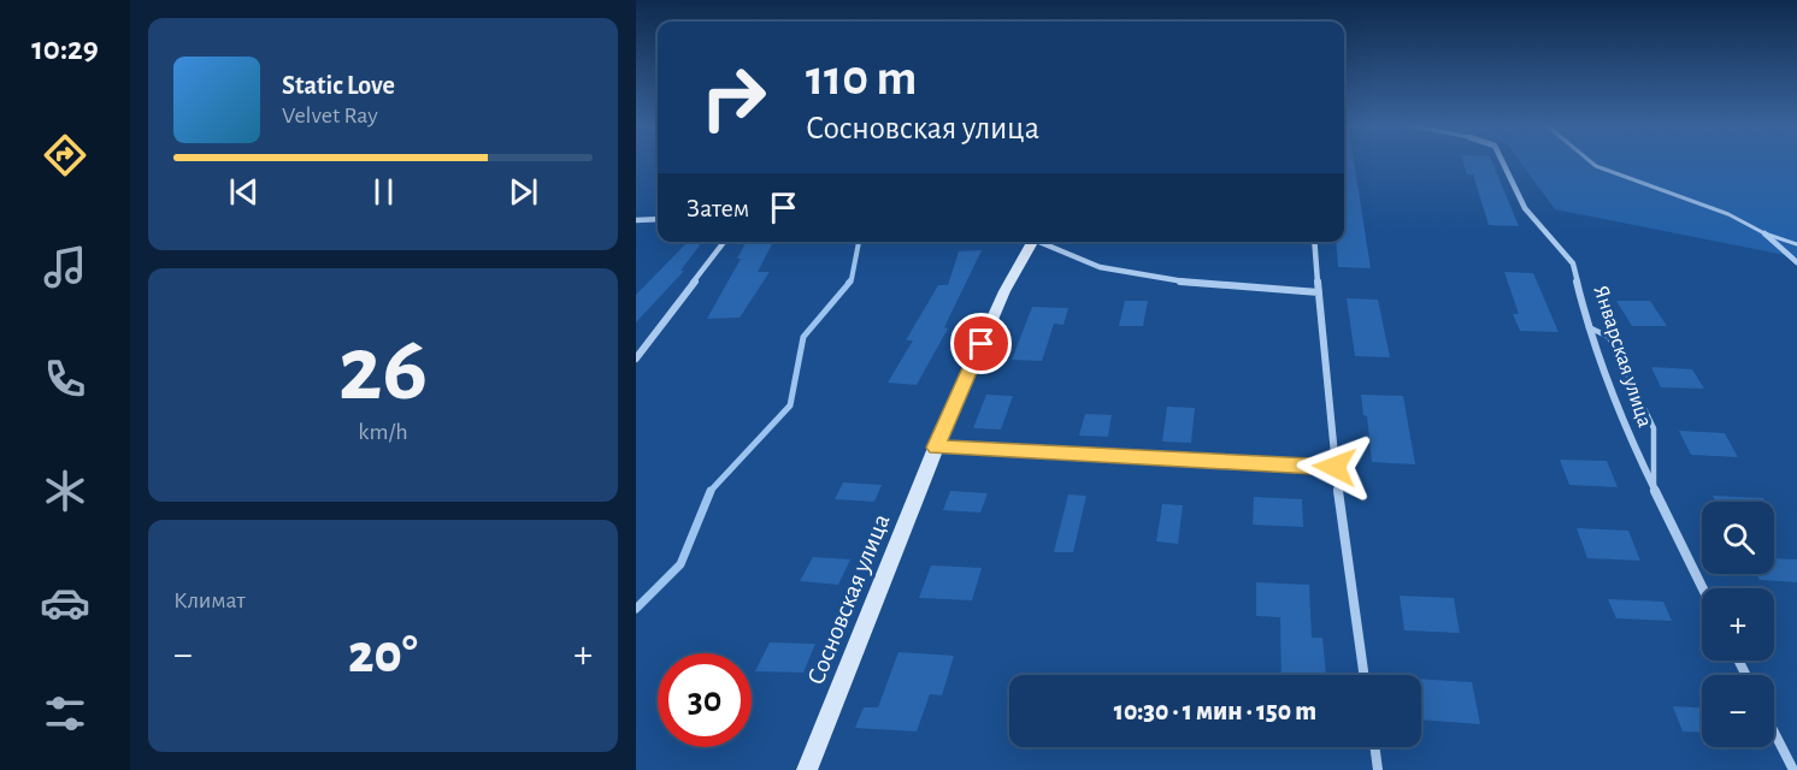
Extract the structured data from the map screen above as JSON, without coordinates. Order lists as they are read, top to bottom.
{
  "streets": {
    "main road": ["Сосновская улица"],
    "street": ["Январская улица"]
  },
  "page": {
    "tabs": "10:29",
    "turn": ["110 m", "Сосновская улица"],
    "song": ["Static Love", "Velvet Ray"],
    "then": "Затем",
    "tile": [
      ["26", "km/h"],
      "Климат"
    ],
    "map_buttons": ["+", "−"],
    "heat": ["−", "20°", "+"],
    "limit": "30",
    "trip": "10:30 · 1 мин · 150 m"
  }
}
